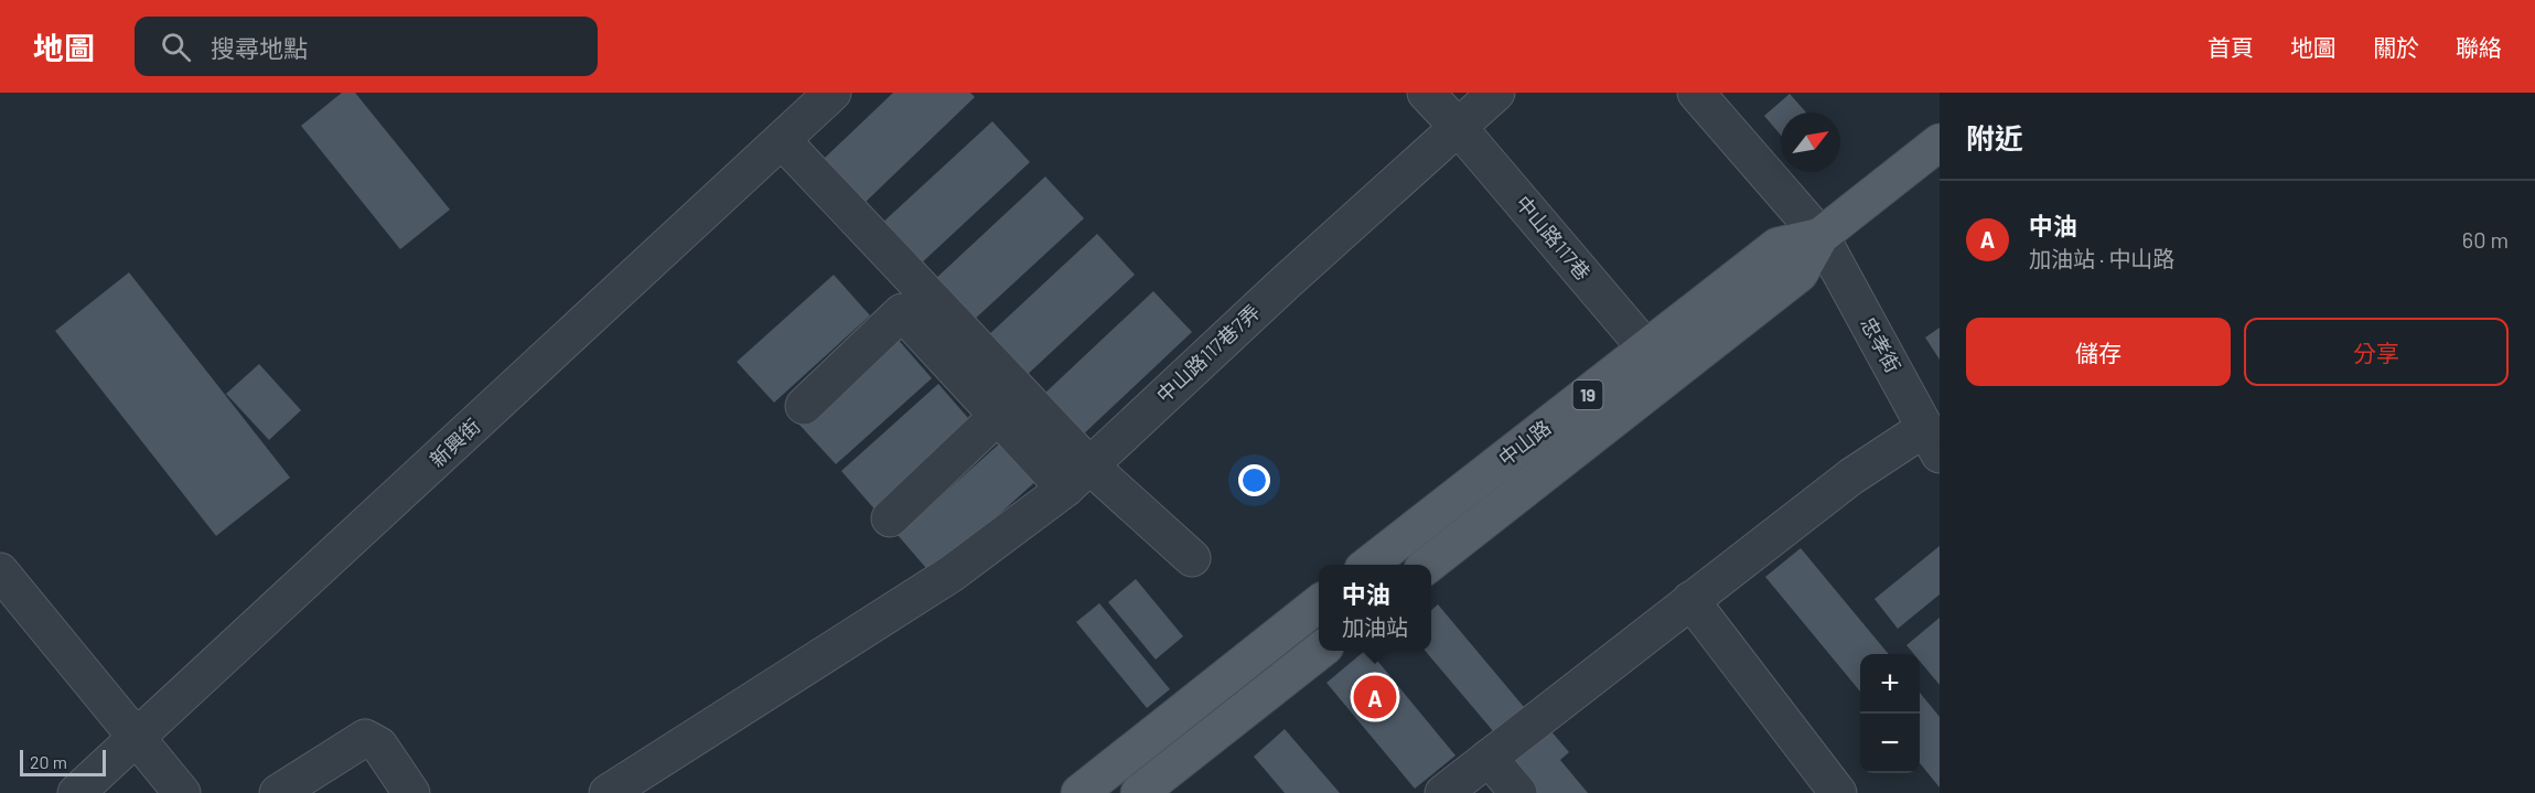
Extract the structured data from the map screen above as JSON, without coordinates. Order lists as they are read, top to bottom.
{
  "streets": {
    "main road": ["19", "中山路"],
    "street": [
      "中山路117巷",
      "忠孝街",
      "中山路117巷7弄",
      "新興街"
    ]
  },
  "crossings": [
    ["中山路117巷", "中山路117巷7弄"],
    ["中山路117巷", "中山路"],
    ["忠孝街", "中山路"]
  ],
  "scale_bar": "20 m",
  "north": "top right",
  "page": {
    "header": "地圖",
    "search": "搜尋地點",
    "nav": [
      "首頁",
      "地圖",
      "關於",
      "聯絡"
    ],
    "heading": "附近",
    "list": [
      {
        "mark": "A",
        "name": "中油",
        "note": "加油站 · 中山路",
        "value": "60 m"
      }
    ],
    "buttons": ["儲存", "分享"],
    "popup": ["中油", "加油站"],
    "map_buttons": ["+", "−"],
    "pins": "A",
    "scale": "20 m"
  }
}
